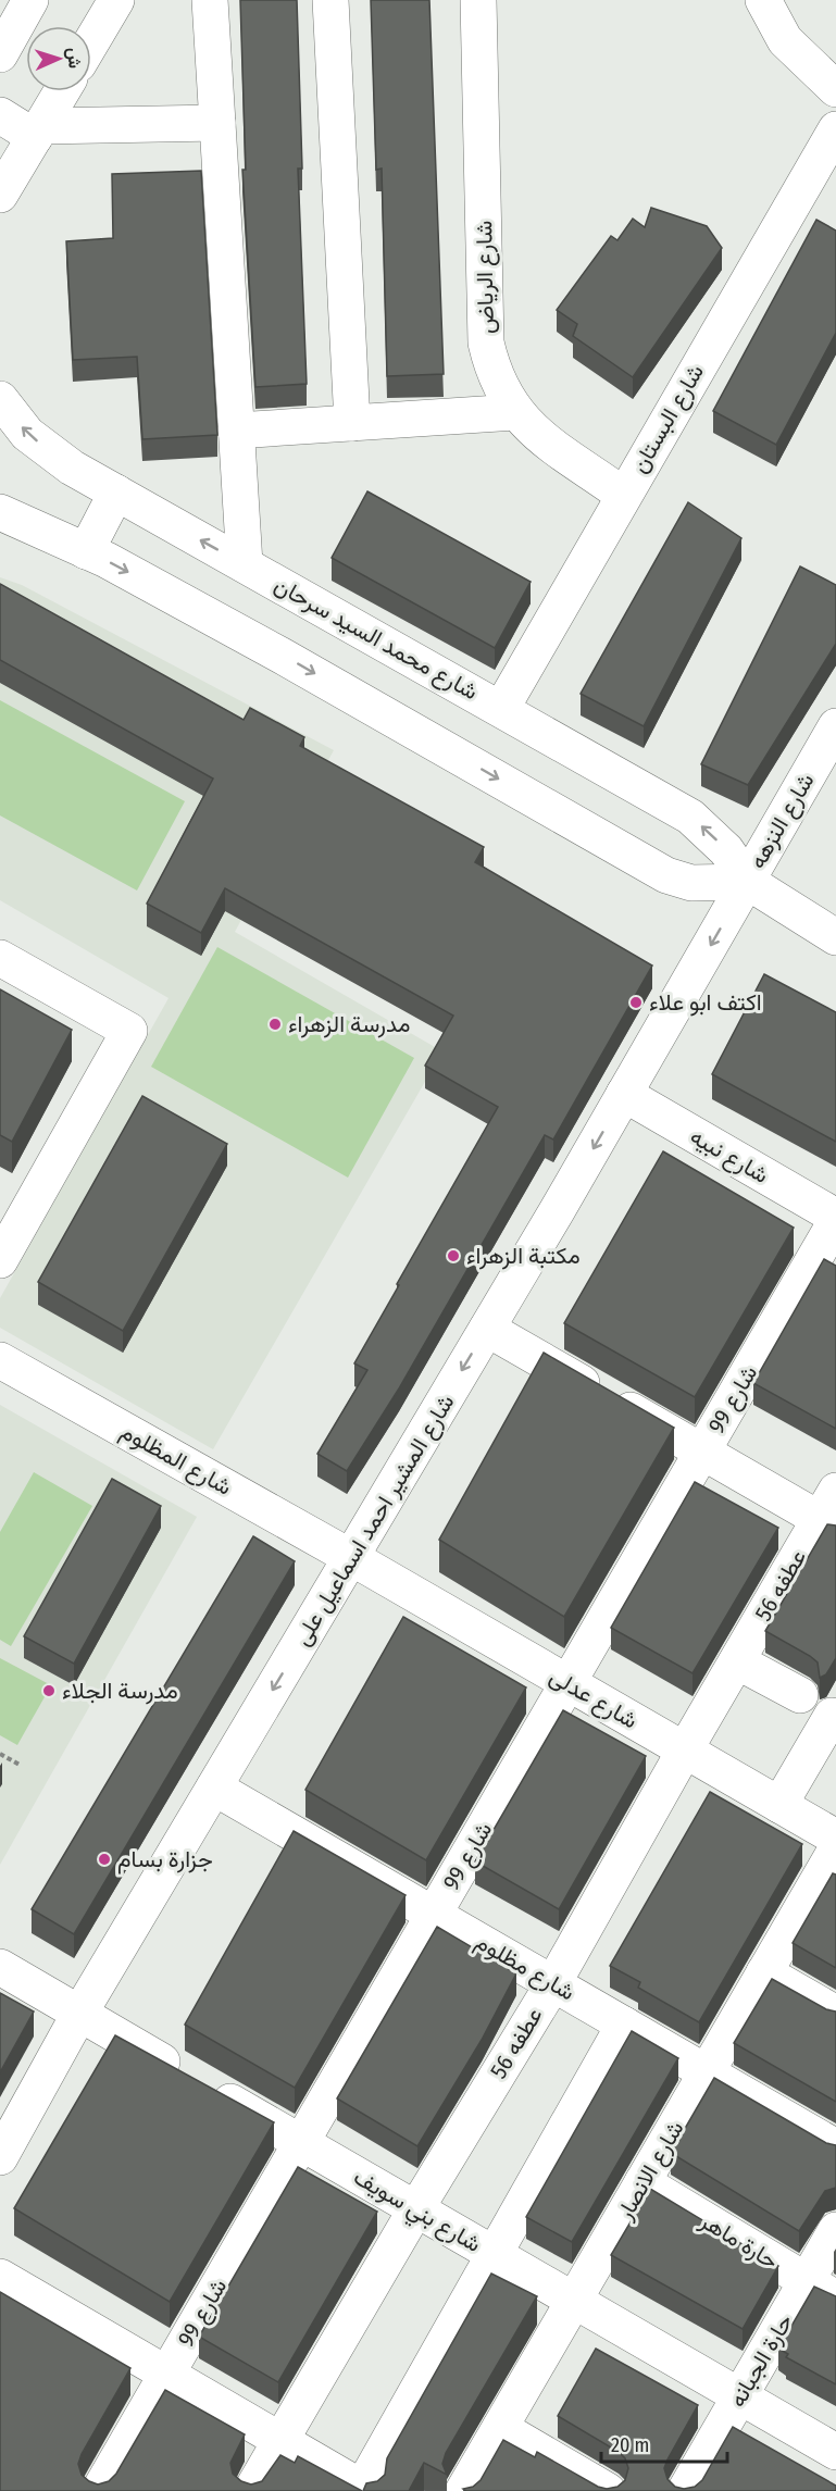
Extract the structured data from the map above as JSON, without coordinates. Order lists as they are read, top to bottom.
{
  "streets": {
    "street": [
      "شارع الرياض",
      "شارع البستان",
      "شارع محمد السيد سرحان",
      "شارع النزهه",
      "شارع نبيه",
      "شارع 99",
      "شارع المظلوم",
      "شارع المشير احمد اسماعيل على",
      "عطفه 56",
      "شارع عدلى",
      "شارع مظلوم",
      "شارع الانصار",
      "شارع بني سويف",
      "حارة ماهر",
      "حارة الجبانه"
    ]
  },
  "crossings": [
    ["شارع الرياض", "شارع البستان"],
    ["شارع البستان", "شارع محمد السيد سرحان"],
    ["شارع محمد السيد سرحان", "شارع النزهه"],
    ["شارع محمد السيد سرحان", "شارع المشير احمد اسماعيل على"],
    ["شارع النزهه", "شارع المشير احمد اسماعيل على"],
    ["شارع نبيه", "شارع 99"],
    ["شارع نبيه", "شارع المشير احمد اسماعيل على"],
    ["شارع 99", "شارع عدلى"],
    ["شارع 99", "شارع مظلوم"],
    ["شارع 99", "شارع بني سويف"],
    ["شارع المظلوم", "شارع المشير احمد اسماعيل على"],
    ["شارع المظلوم", "شارع عدلى"],
    ["شارع المشير احمد اسماعيل على", "شارع عدلى"],
    ["شارع المشير احمد اسماعيل على", "شارع مظلوم"],
    ["شارع المشير احمد اسماعيل على", "شارع بني سويف"],
    ["عطفه 56", "شارع عدلى"],
    ["عطفه 56", "شارع مظلوم"],
    ["عطفه 56", "شارع بني سويف"],
    ["شارع مظلوم", "شارع الانصار"],
    ["شارع الانصار", "شارع بني سويف"],
    ["شارع الانصار", "حارة ماهر"],
    ["شارع بني سويف", "حارة الجبانه"],
    ["حارة ماهر", "حارة الجبانه"]
  ],
  "one_way": ["شارع المشير احمد اسماعيل على"],
  "places": [
    "اكتف ابو علاء",
    "مدرسة الزهراء",
    "مكتبة الزهراء",
    "مدرسة الجلاء",
    "جزارة بسام"
  ],
  "scale_bar": "20 m",
  "north": "right"
}
